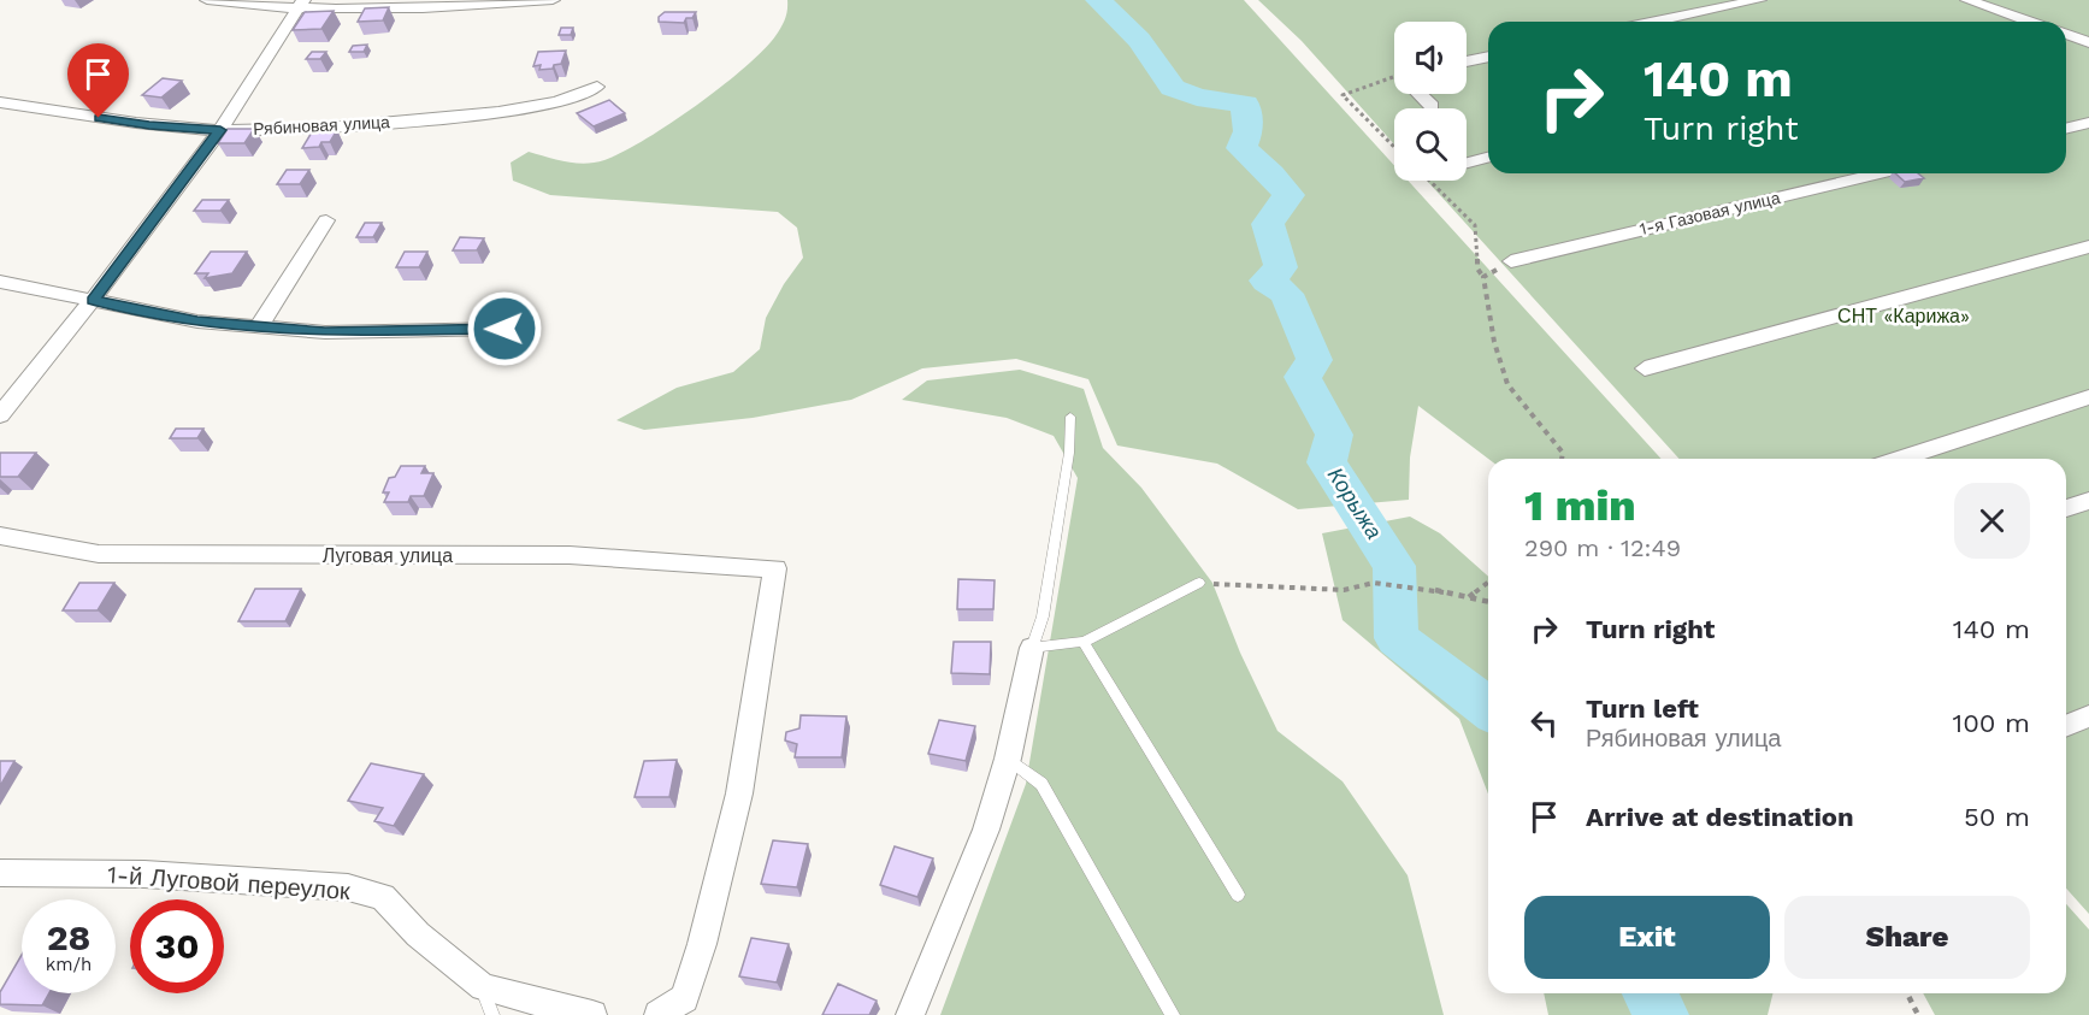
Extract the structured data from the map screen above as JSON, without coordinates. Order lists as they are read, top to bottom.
{
  "streets": {
    "street": [
      "Рябиновая улица",
      "1-я Газовая улица",
      "Луговая улица",
      "1-й Луговой переулок"
    ]
  },
  "water": ["Корыжа"],
  "parks": ["СНТ «Карижа»"],
  "page": {
    "turn": ["140 m", "Turn right"],
    "heading": ["1 min", "290 m · 12:49"],
    "list": [
      {
        "name": "Turn right",
        "value": "140 m"
      },
      {
        "name": "Turn left",
        "note": "Рябиновая улица",
        "value": "100 m"
      },
      {
        "name": "Arrive at destination",
        "value": "50 m"
      }
    ],
    "buttons": ["Exit", "Share"],
    "speed": "28 km/h",
    "limit": "30"
  }
}
